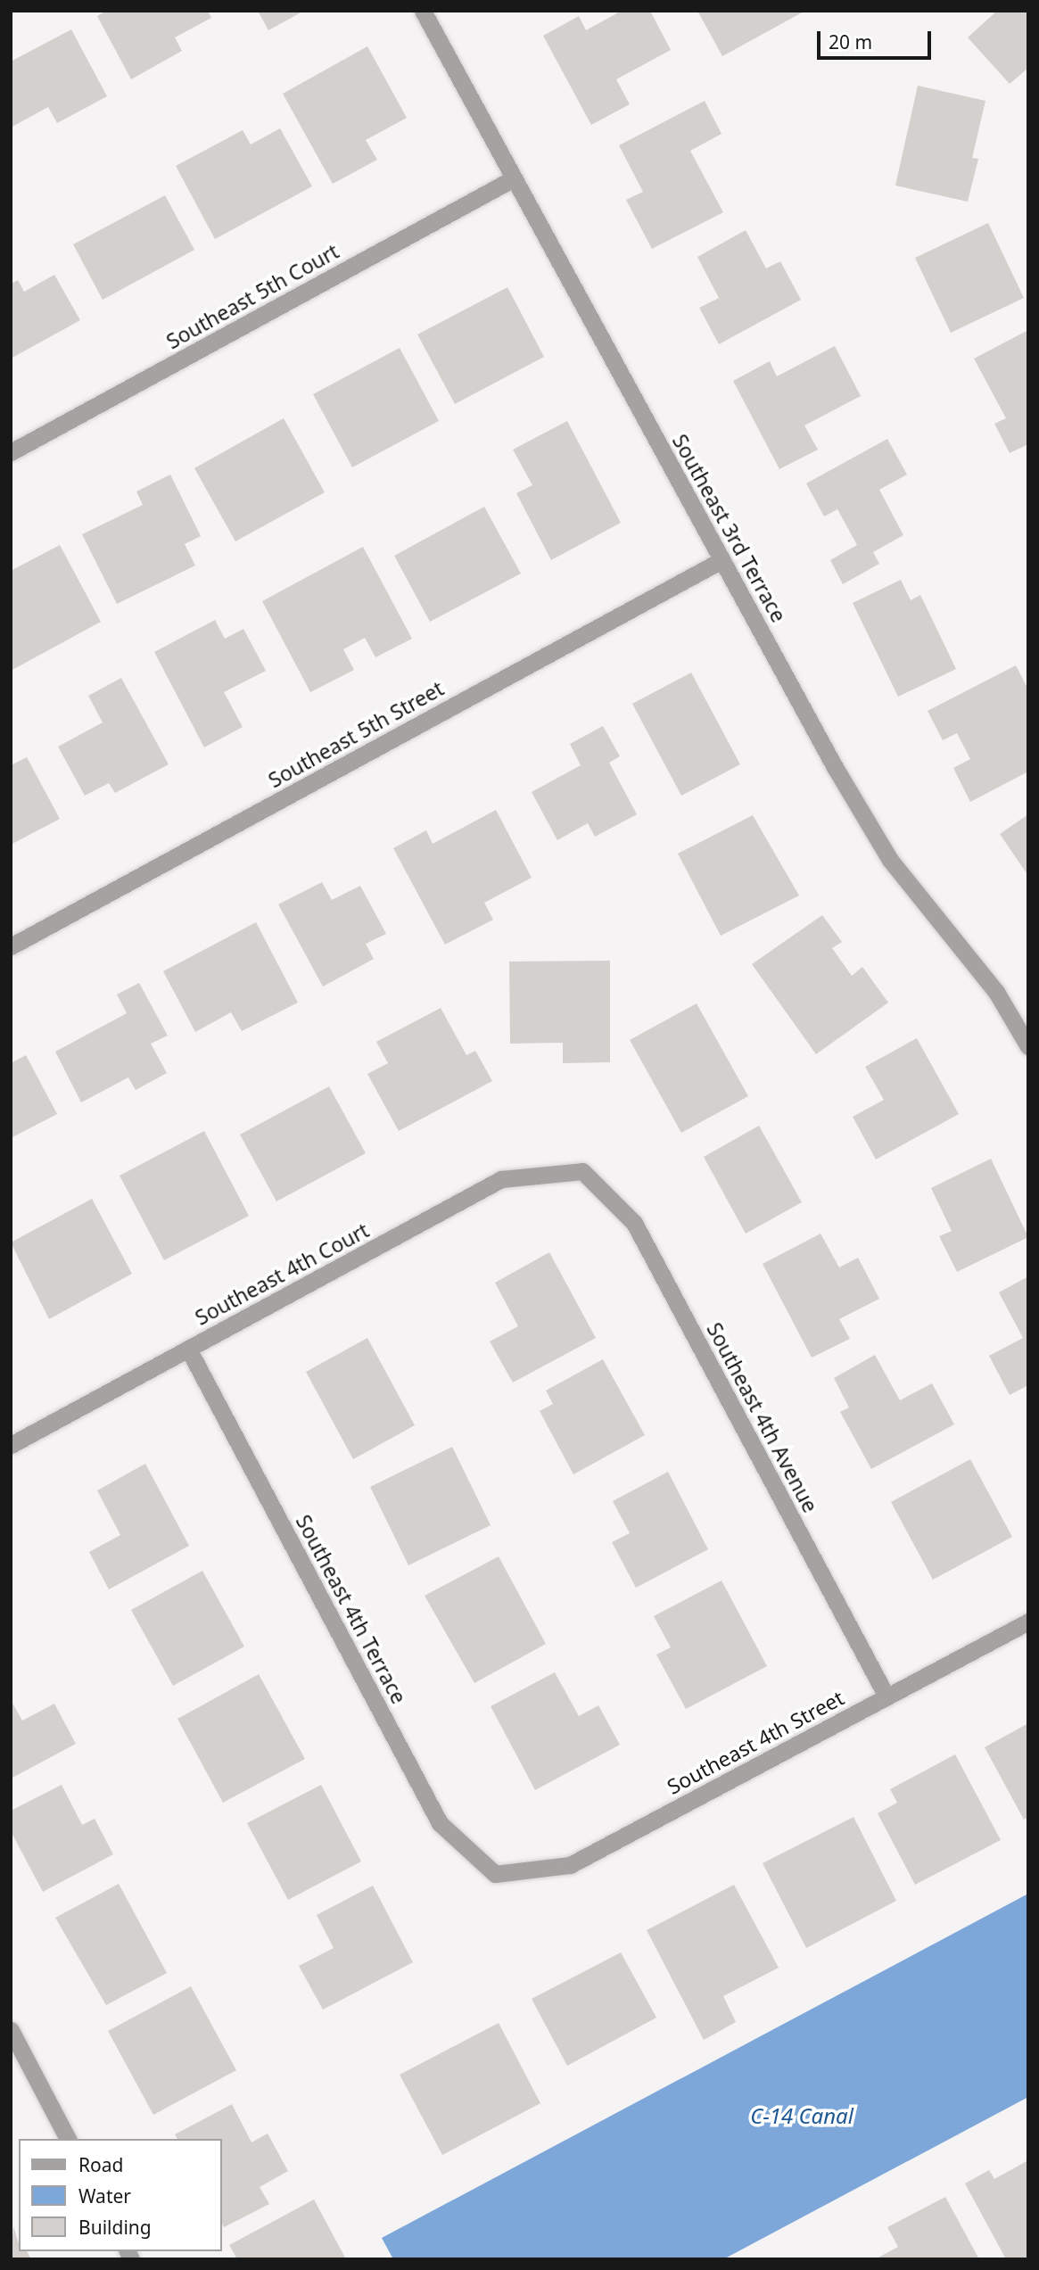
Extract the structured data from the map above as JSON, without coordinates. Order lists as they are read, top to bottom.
{
  "streets": {
    "street": [
      "Southeast 5th Court",
      "Southeast 3rd Terrace",
      "Southeast 5th Street",
      "Southeast 4th Court",
      "Southeast 4th Avenue",
      "Southeast 4th Terrace",
      "Southeast 4th Street"
    ]
  },
  "crossings": [
    ["Southeast 5th Court", "Southeast 3rd Terrace"],
    ["Southeast 3rd Terrace", "Southeast 5th Street"],
    ["Southeast 4th Court", "Southeast 4th Avenue"],
    ["Southeast 4th Court", "Southeast 4th Terrace"],
    ["Southeast 4th Avenue", "Southeast 4th Street"],
    ["Southeast 4th Terrace", "Southeast 4th Street"]
  ],
  "water": ["C-14 Canal"],
  "legend": ["Road", "Water", "Building"],
  "scale_bar": "20 m"
}
